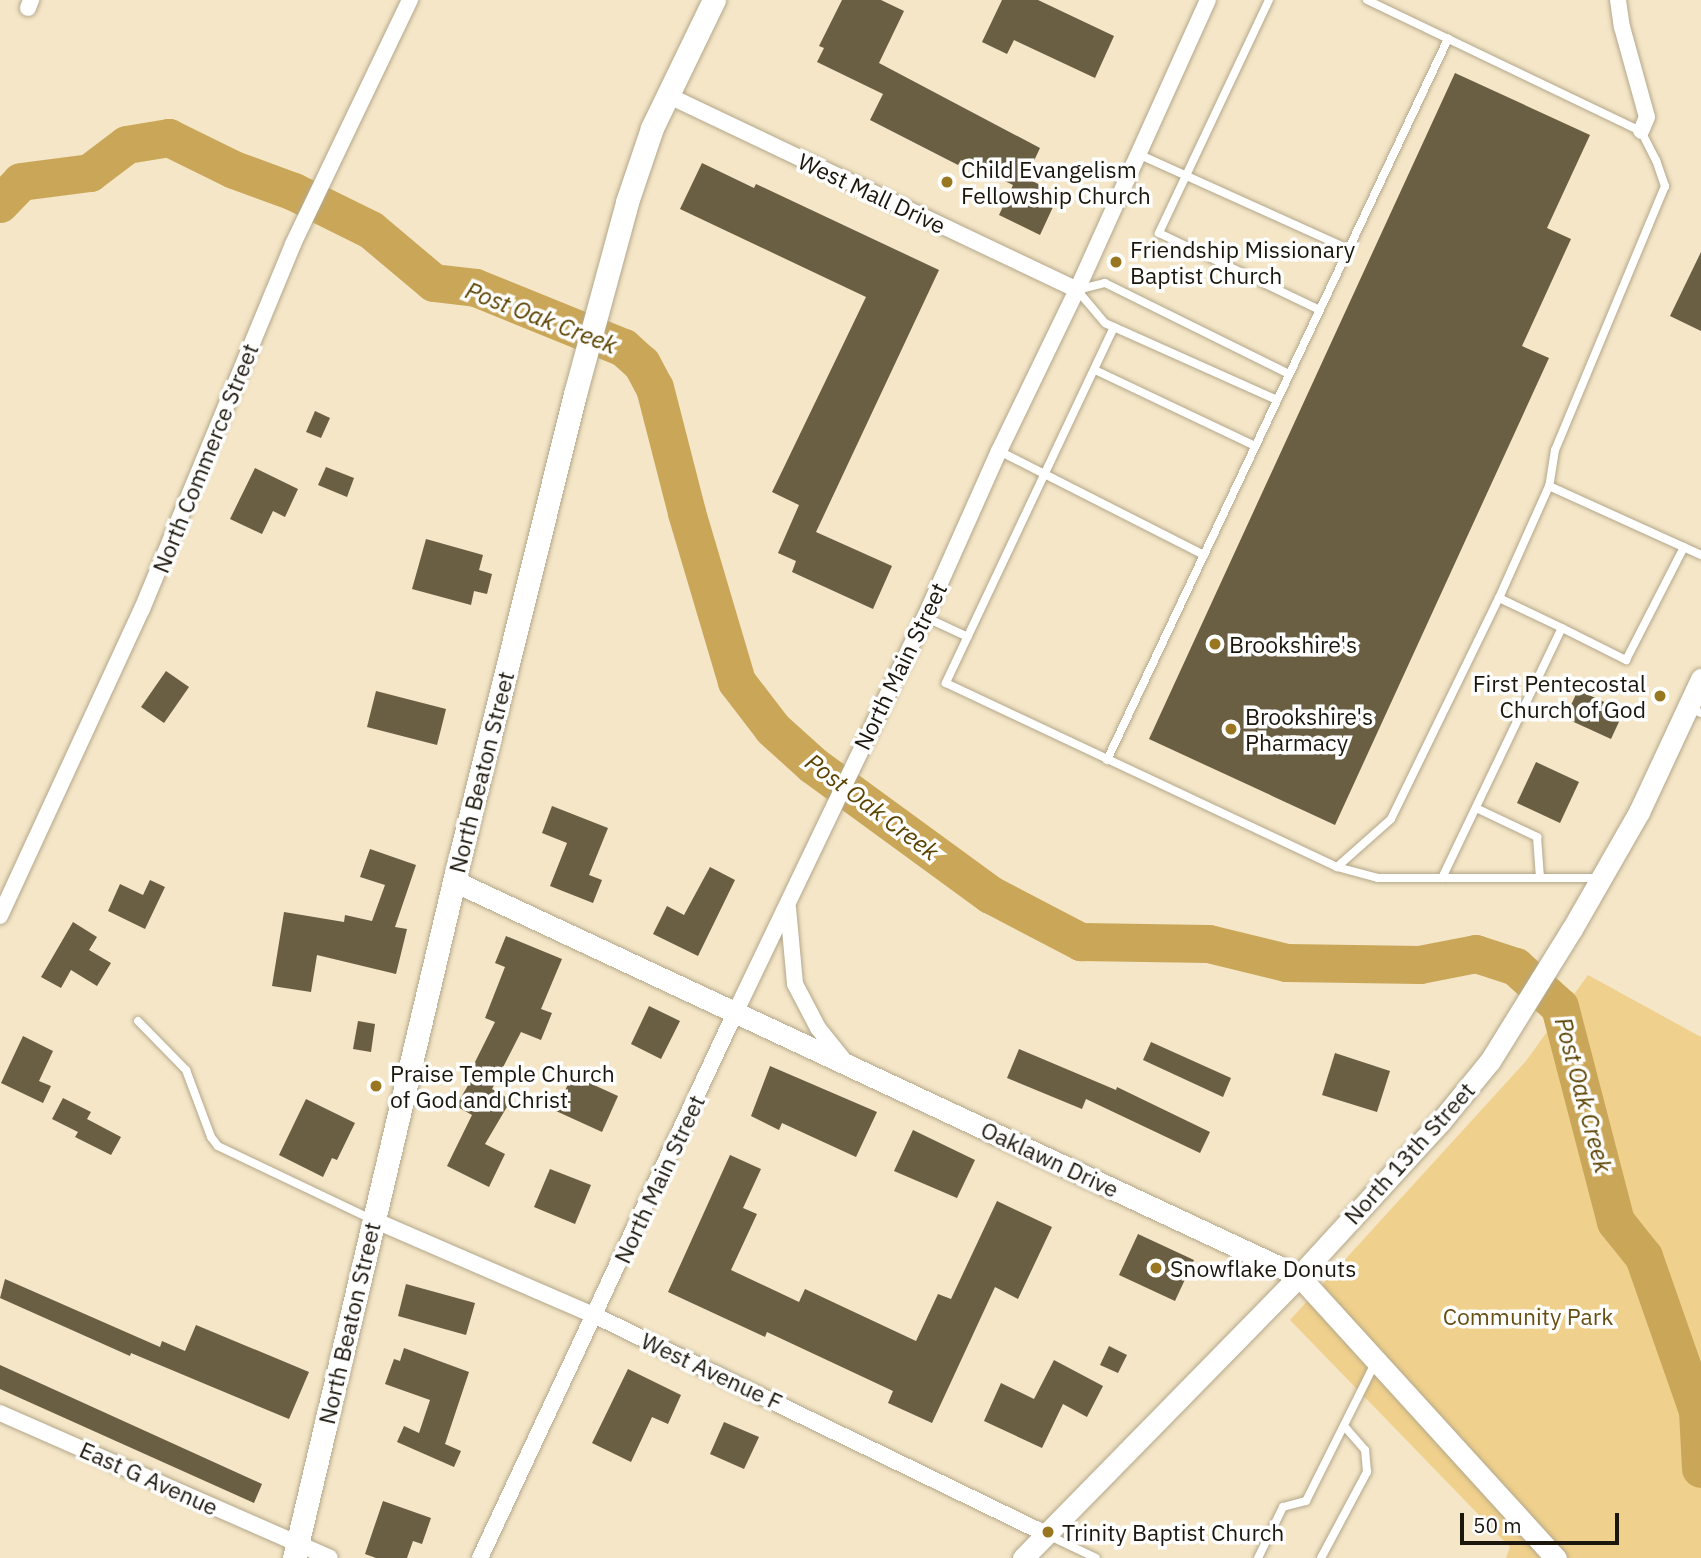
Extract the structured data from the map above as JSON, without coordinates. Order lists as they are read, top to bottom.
{
  "streets": {
    "main road": ["North Beaton Street"],
    "street": [
      "West Mall Drive",
      "North Commerce Street",
      "North Main Street",
      "North 13th Street",
      "Oaklawn Drive",
      "West Avenue F",
      "East G Avenue"
    ]
  },
  "crossings": [
    ["West Mall Drive", "North Main Street"],
    ["West Mall Drive", "North Beaton Street"],
    ["North Main Street", "Oaklawn Drive"],
    ["North Main Street", "West Avenue F"],
    ["North Beaton Street", "Oaklawn Drive"],
    ["North Beaton Street", "West Avenue F"],
    ["North Beaton Street", "East G Avenue"],
    ["North 13th Street", "Oaklawn Drive"],
    ["North 13th Street", "West Avenue F"]
  ],
  "water": ["Post Oak Creek"],
  "parks": ["Community Park"],
  "places": [
    "Child Evangelism Fellowship Church",
    "Friendship Missionary Baptist Church",
    "Brookshire's",
    "First Pentecostal Church of God",
    "Brookshire's Pharmacy",
    "Praise Temple Church of God and Christ",
    "Snowflake Donuts",
    "Trinity Baptist Church"
  ],
  "scale_bar": "50 m"
}
